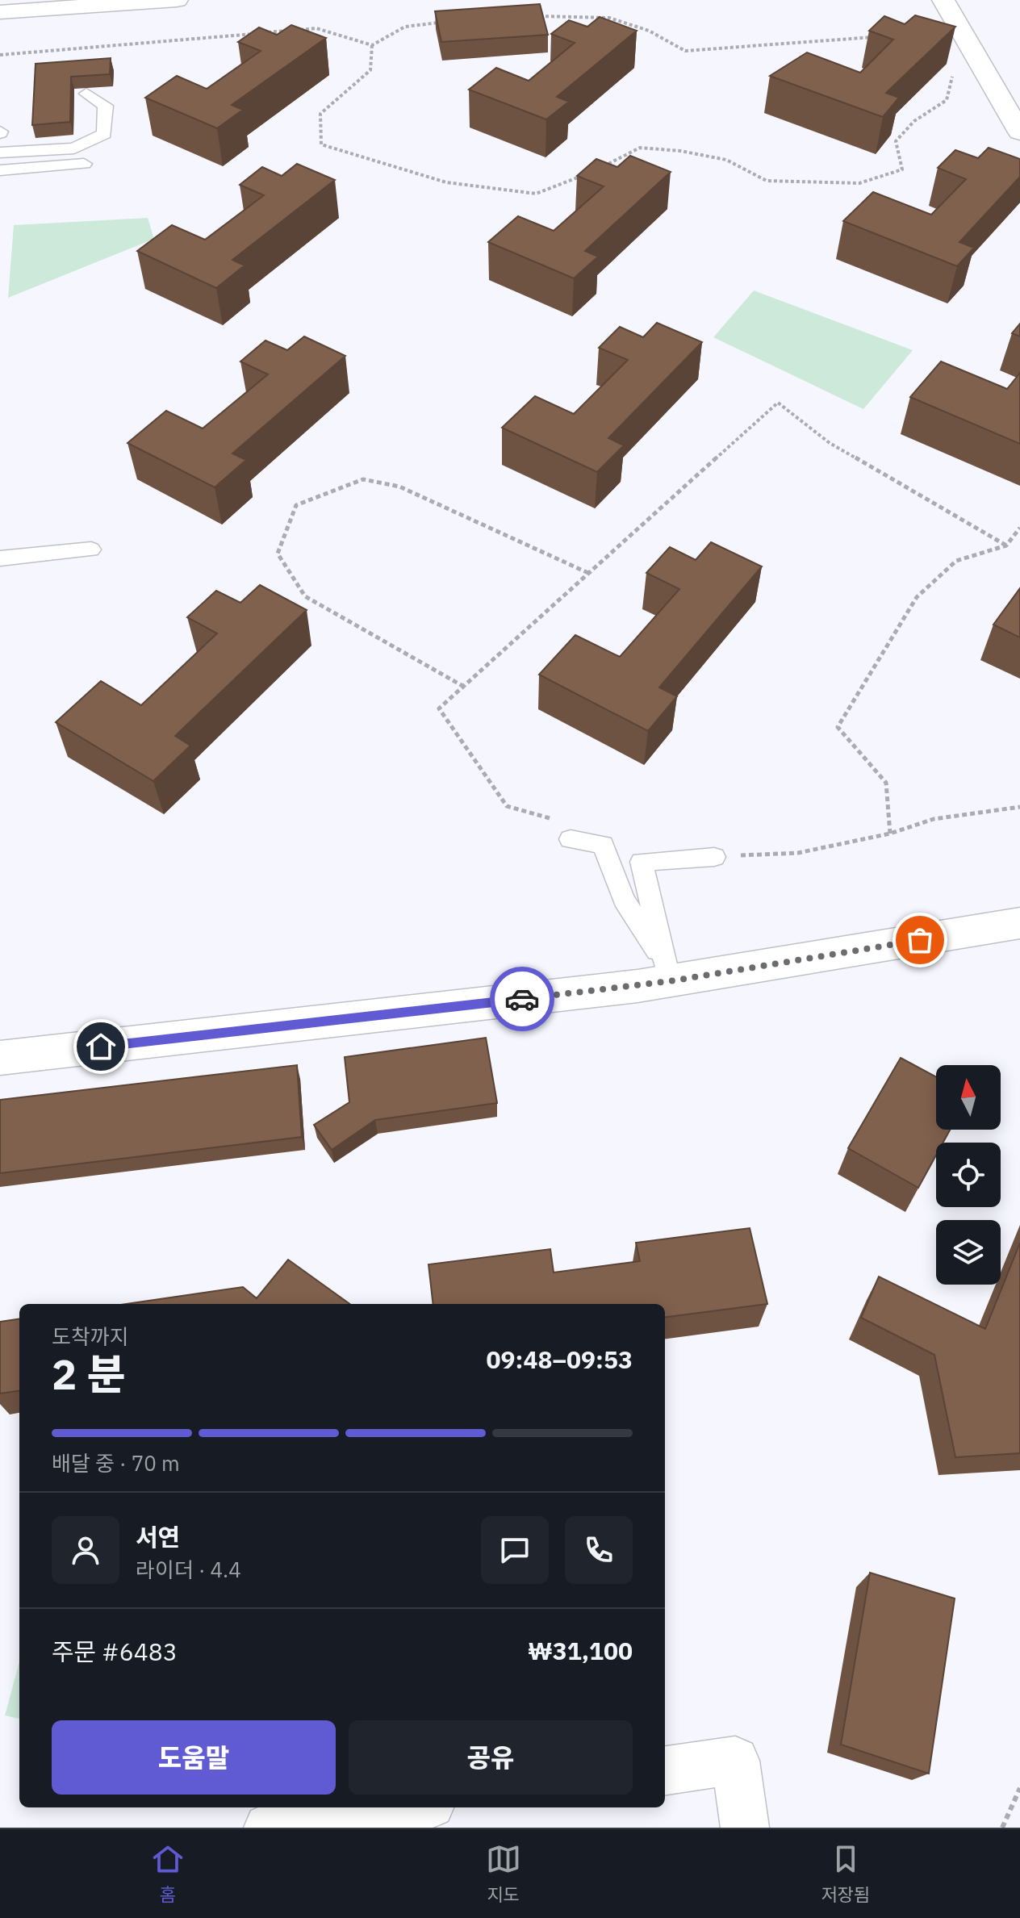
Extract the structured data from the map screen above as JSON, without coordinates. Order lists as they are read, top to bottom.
{
  "north": "top",
  "page": {
    "heading": ["2 분", "도착까지", "09:48–09:53"],
    "panel": [
      "서연",
      "라이더 · 4.4",
      "주문 #6483",
      "₩31,100"
    ],
    "bar": "배달 중 · 70 m",
    "buttons": ["도움말", "공유"],
    "tabs": ["홈", "지도", "저장됨"]
  }
}
